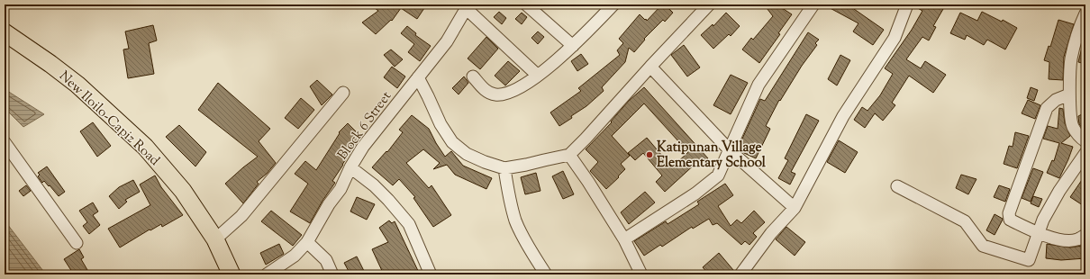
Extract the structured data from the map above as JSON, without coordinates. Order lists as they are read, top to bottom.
{
  "streets": {
    "highway": ["New Iloilo-Capiz Road"],
    "street": ["Block 6 Street"]
  },
  "places": ["Katipunan Village Elementary School"]
}
